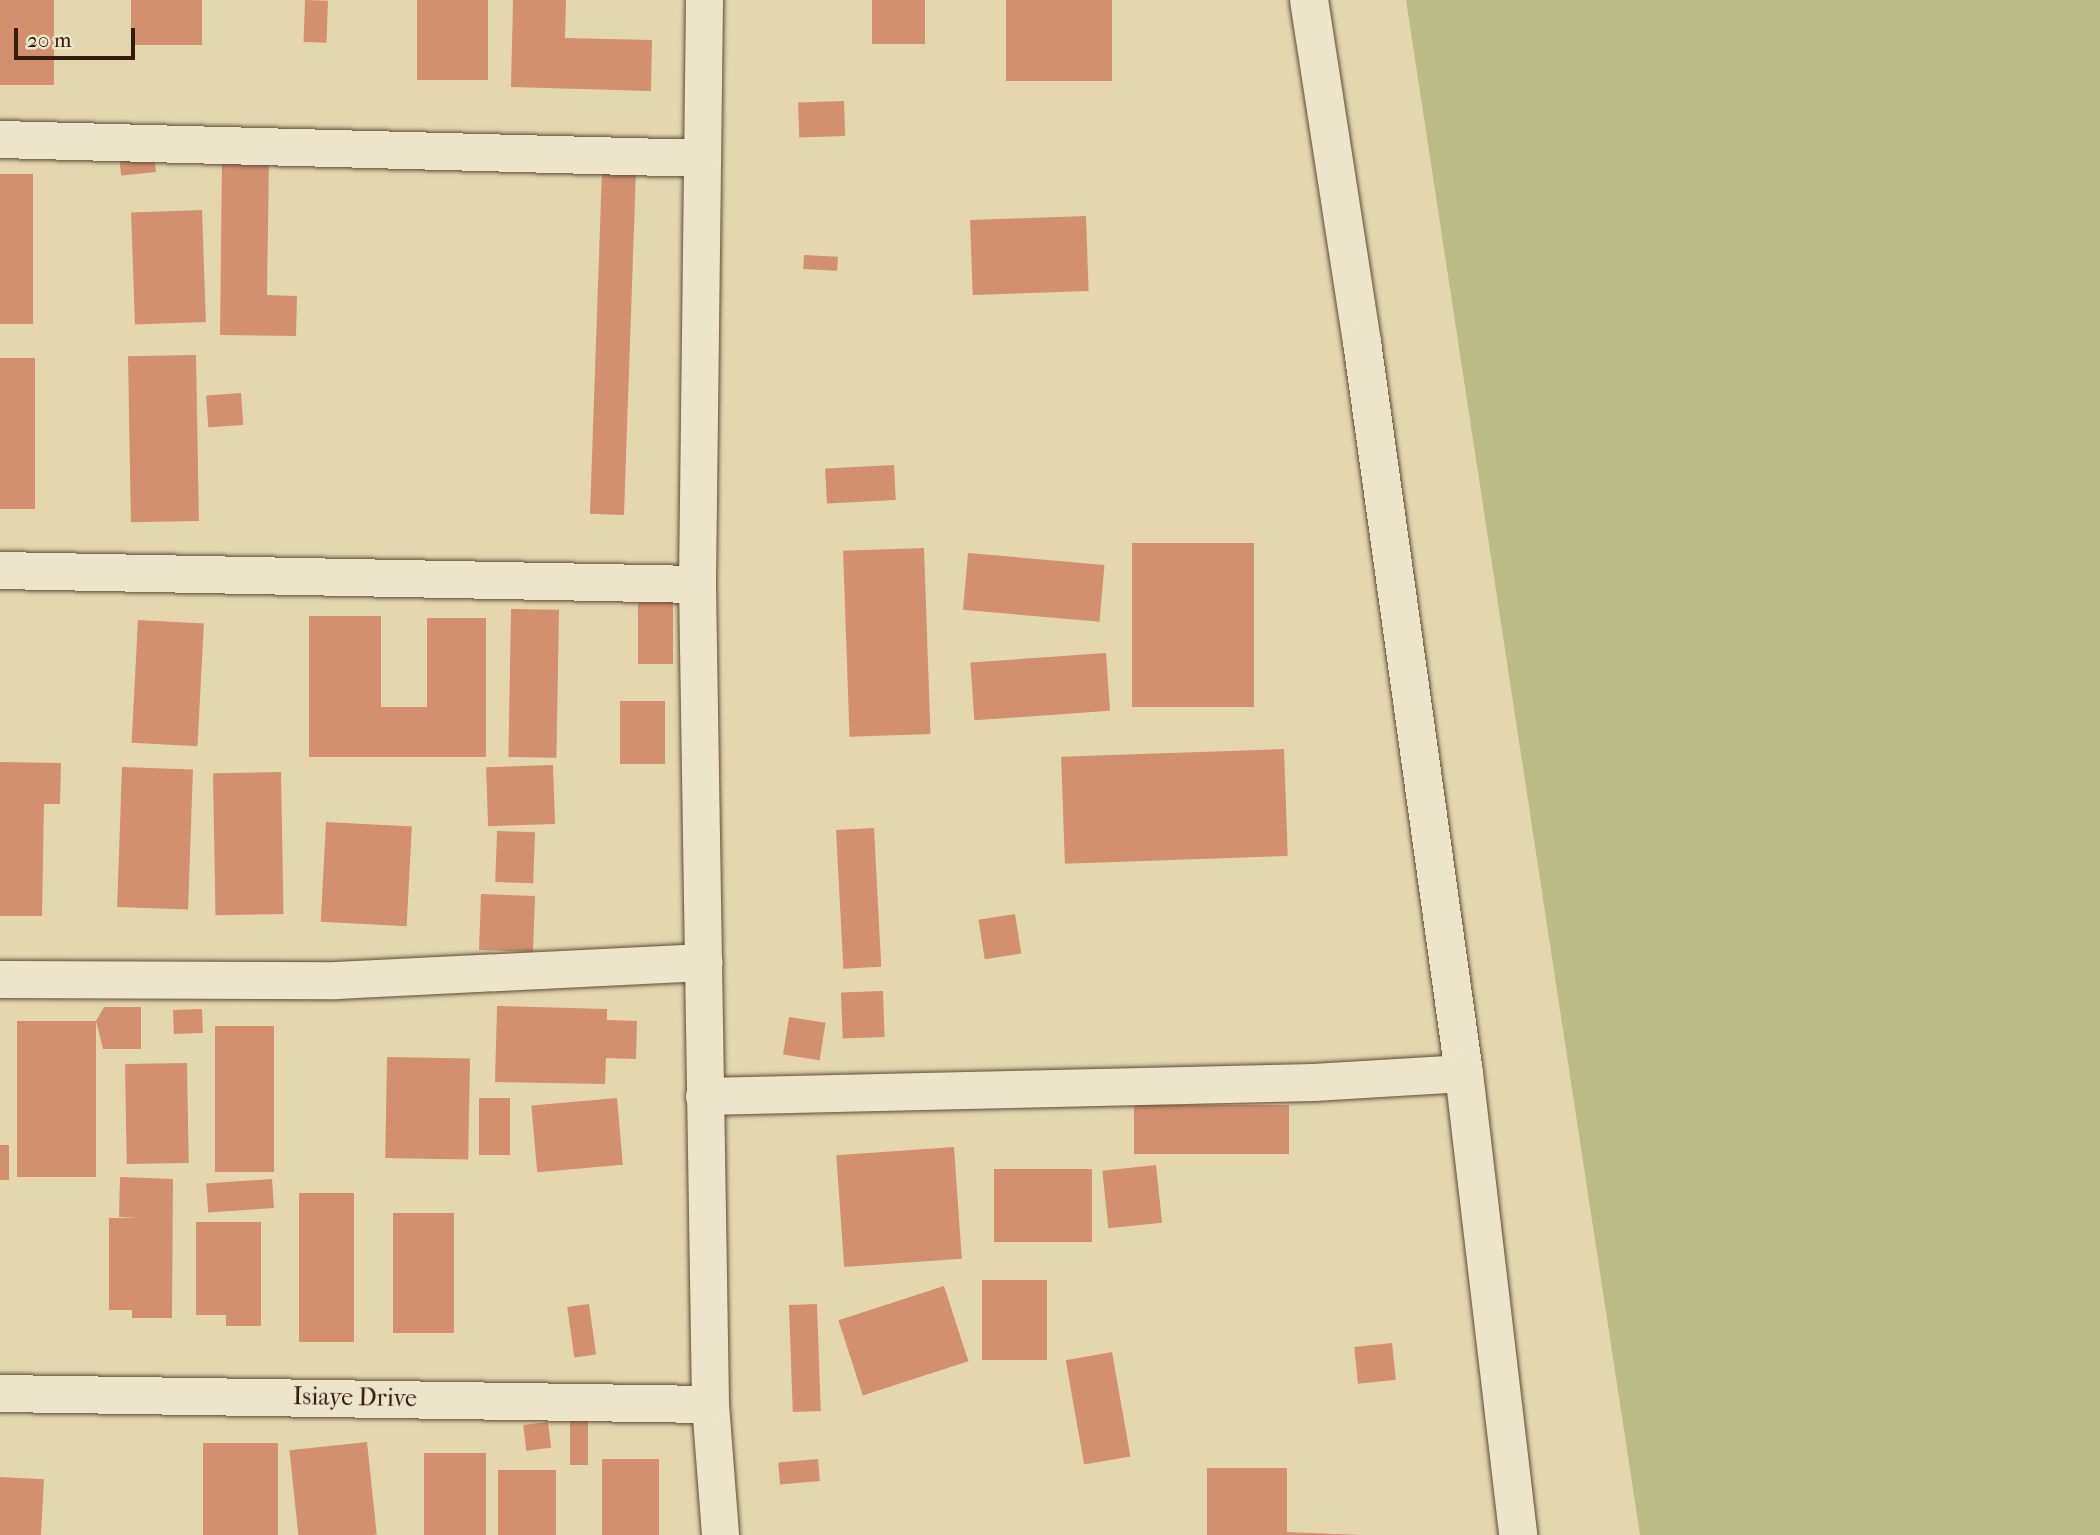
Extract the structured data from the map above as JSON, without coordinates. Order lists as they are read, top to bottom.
{
  "streets": {
    "street": ["Isiaye Drive"]
  },
  "scale_bar": "20 m"
}
